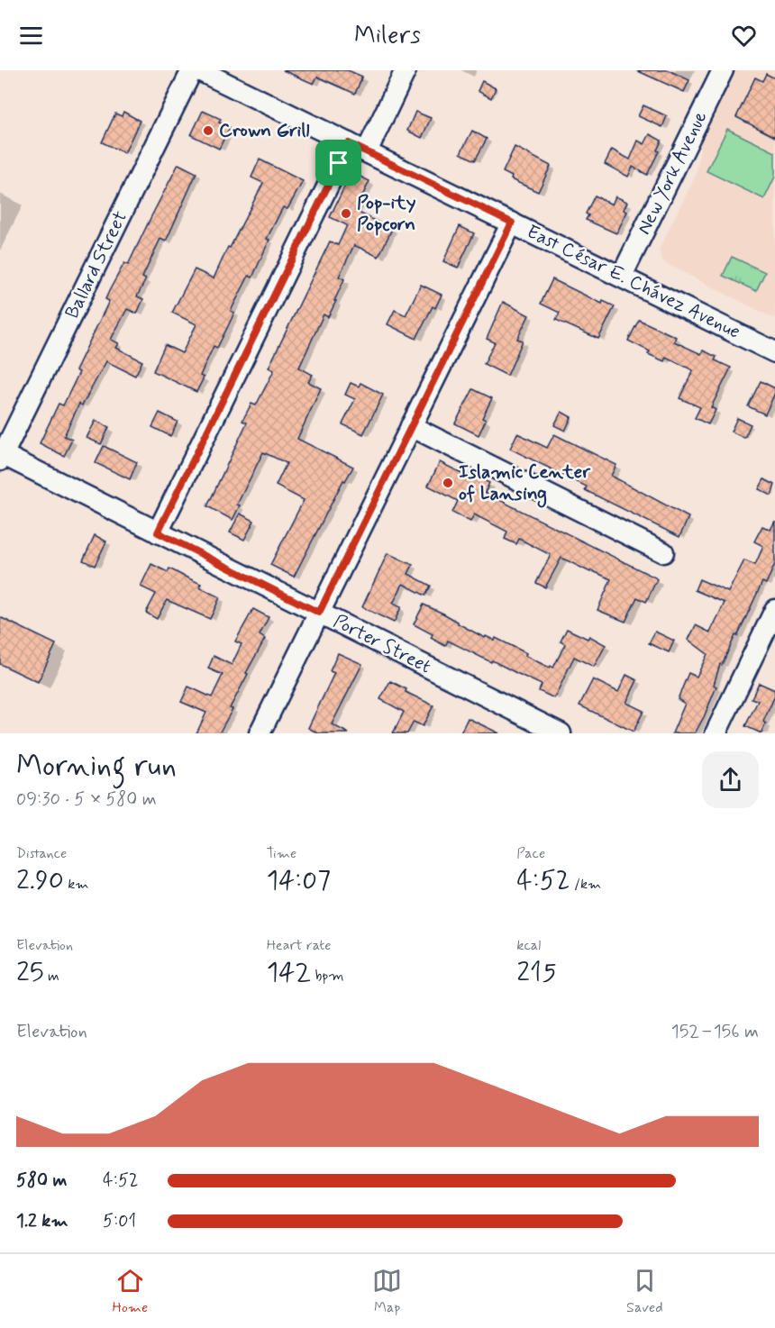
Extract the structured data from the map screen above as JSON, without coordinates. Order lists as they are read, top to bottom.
{
  "streets": {
    "street": [
      "New York Avenue",
      "Ballard Street",
      "East César E. Chávez Avenue",
      "Porter Street"
    ]
  },
  "crossings": [
    ["New York Avenue", "East César E. Chávez Avenue"],
    ["Ballard Street", "Porter Street"]
  ],
  "places": ["Crown Grill", "Pop-ity Popcorn", "Islamic Center of Lansing"],
  "page": {
    "header": "Milers",
    "heading": ["Morning run", "09:30 · 5 × 580 m"],
    "stats": [
      ["Distance", "2.90 km"],
      ["Time", "14:07"],
      ["Pace", "4:52 /km"],
      ["Elevation", "25 m"],
      ["Heart rate", "142 bpm"],
      ["kcal", "215"]
    ],
    "chart": ["Elevation", "152–156 m"],
    "list": [
      {
        "name": "580 m",
        "note": "4:52"
      },
      {
        "name": "1.2 km",
        "note": "5:01"
      }
    ],
    "tabs": ["Home", "Map", "Saved"]
  }
}
